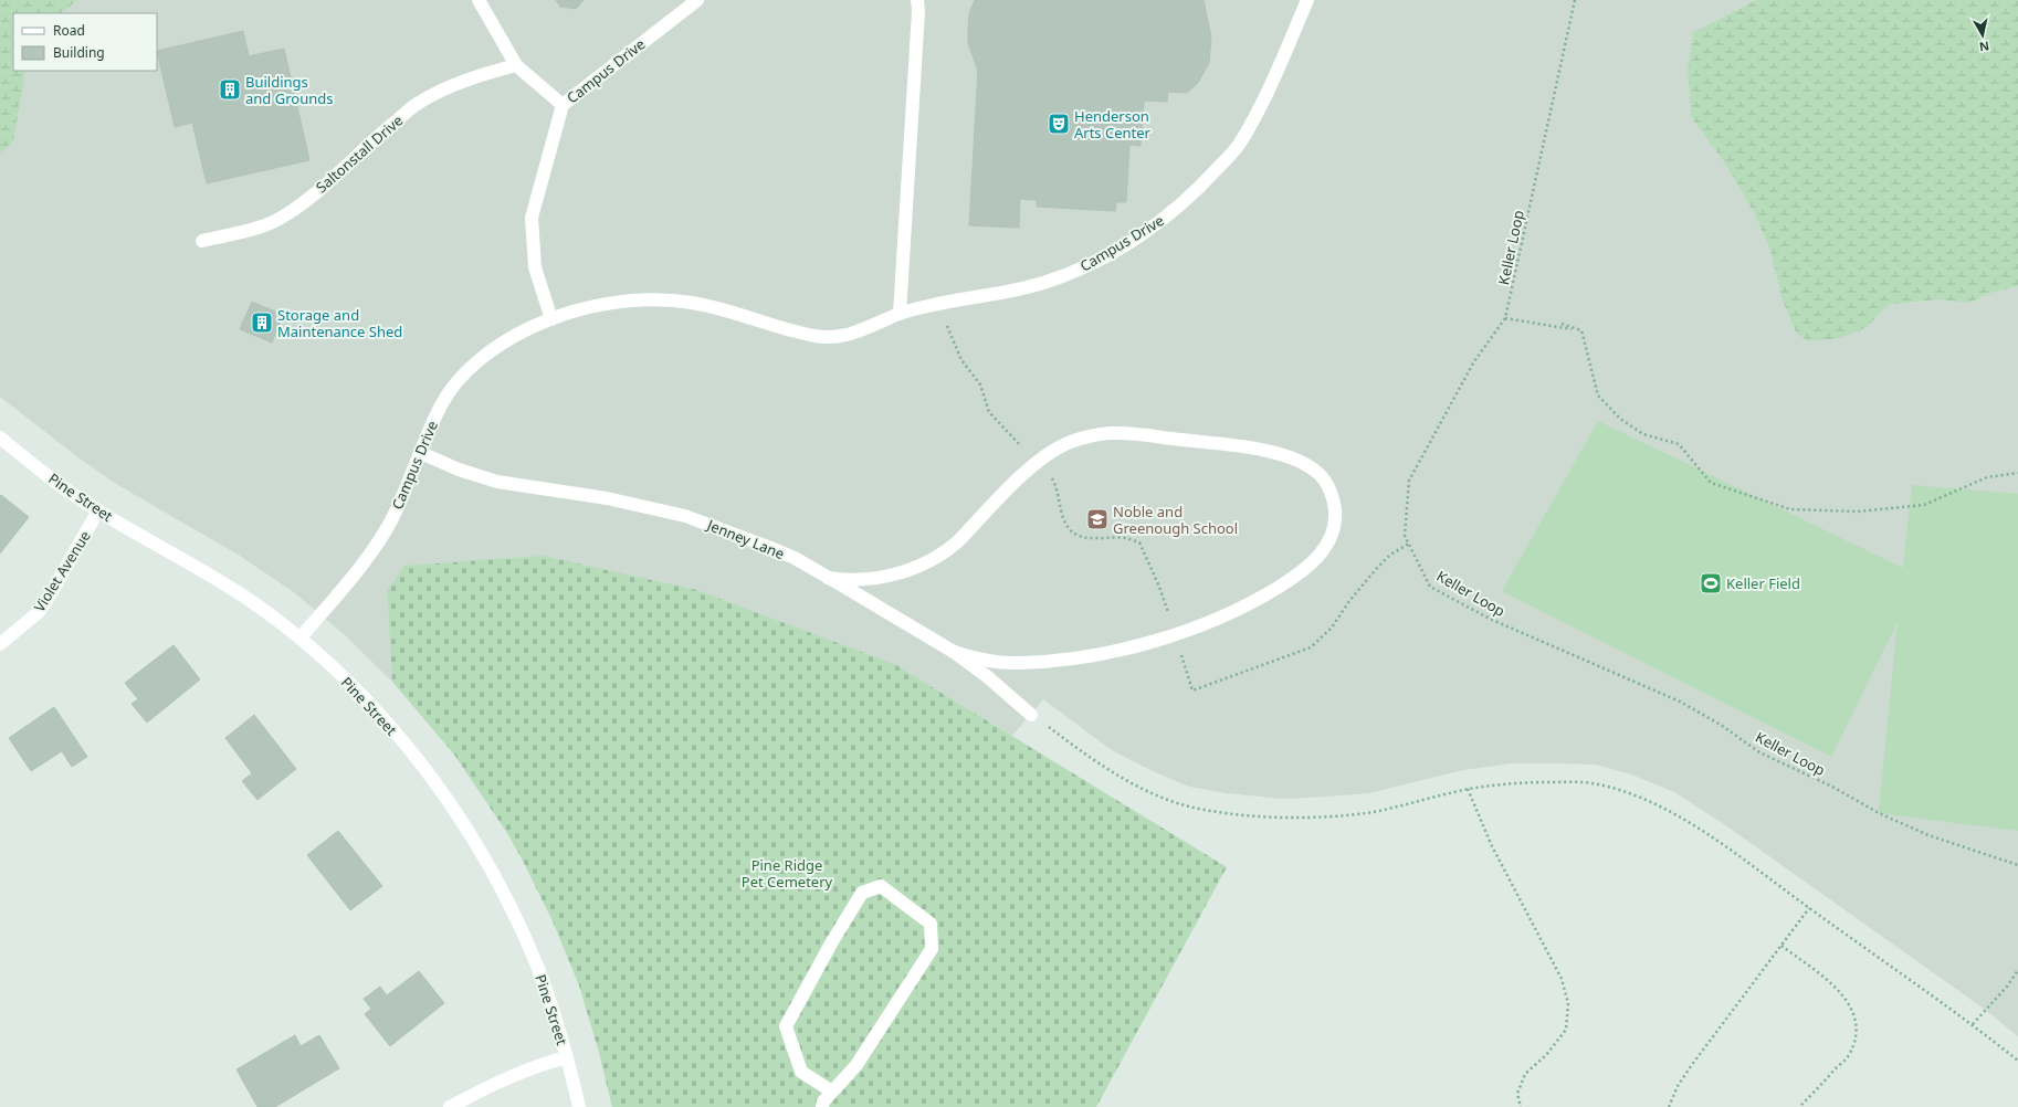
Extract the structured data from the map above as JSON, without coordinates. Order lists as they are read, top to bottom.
{
  "streets": {
    "street": [
      "Campus Drive",
      "Saltonstall Drive",
      "Pine Street",
      "Jenney Lane",
      "Violet Avenue"
    ],
    "path": ["Keller Loop"]
  },
  "crossings": [
    ["Campus Drive", "Pine Street"],
    ["Campus Drive", "Jenney Lane"],
    ["Pine Street", "Violet Avenue"]
  ],
  "parks": ["Pine Ridge Pet Cemetery"],
  "places": {
    "building": ["Buildings and Grounds", "Storage and Maintenance Shed"],
    "theatre": ["Henderson Arts Center"],
    "school or university": ["Noble and Greenough School"],
    "sports": ["Keller Field"]
  },
  "legend": ["Road", "Building"],
  "north": "bottom"
}
